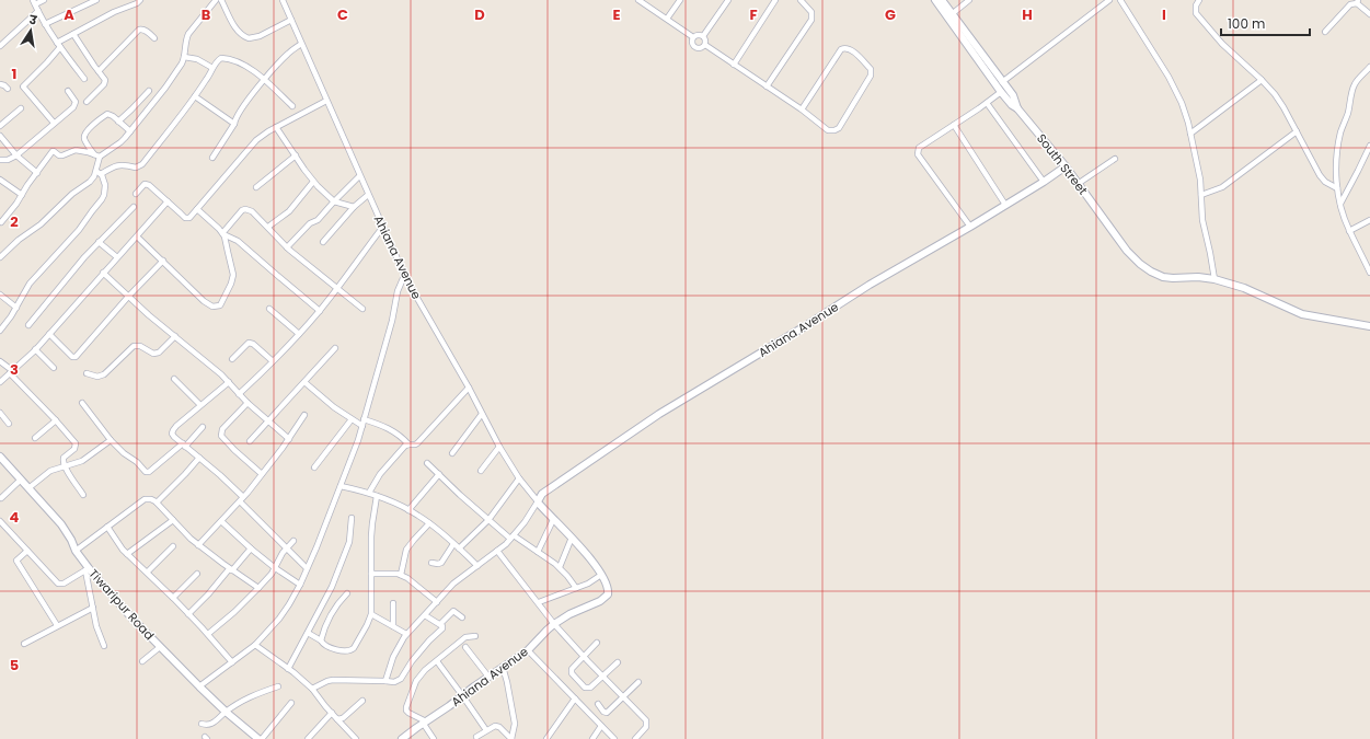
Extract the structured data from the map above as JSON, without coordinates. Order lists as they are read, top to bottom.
{
  "streets": {
    "street": ["South Street", "Ahiana Avenue", "Tiwaripur Road"]
  },
  "crossings": [
    ["South Street", "Ahiana Avenue"]
  ],
  "scale_bar": "100 m",
  "north": "top",
  "grid": {
    "columns": [
      "A",
      "B",
      "C",
      "D",
      "E",
      "F",
      "G",
      "H",
      "I"
    ],
    "rows": [
      "1",
      "2",
      "3",
      "4",
      "5"
    ]
  }
}
